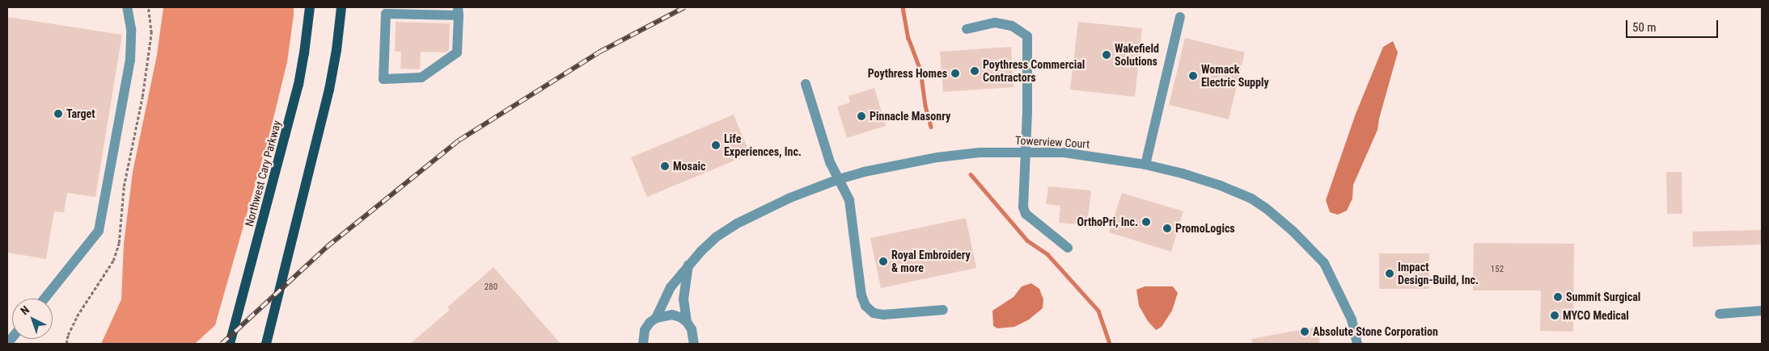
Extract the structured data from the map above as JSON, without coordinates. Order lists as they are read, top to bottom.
{
  "streets": {
    "main road": ["Northwest Cary Parkway"],
    "street": ["Towerview Court"]
  },
  "places": [
    "Wakefield Solutions",
    "Poythress Commercial Contractors",
    "Poythress Homes",
    "Womack Electric Supply",
    "Target",
    "Pinnacle Masonry",
    "Life Experiences, Inc.",
    "Mosaic",
    "OrthoPri, Inc.",
    "PromoLogics",
    "Royal Embroidery & more",
    "Impact Design-Build, Inc.",
    "Summit Surgical",
    "MYCO Medical",
    "Absolute Stone Corporation"
  ],
  "house_numbers": ["152", "280"],
  "scale_bar": "50 m",
  "north": "top left"
}
